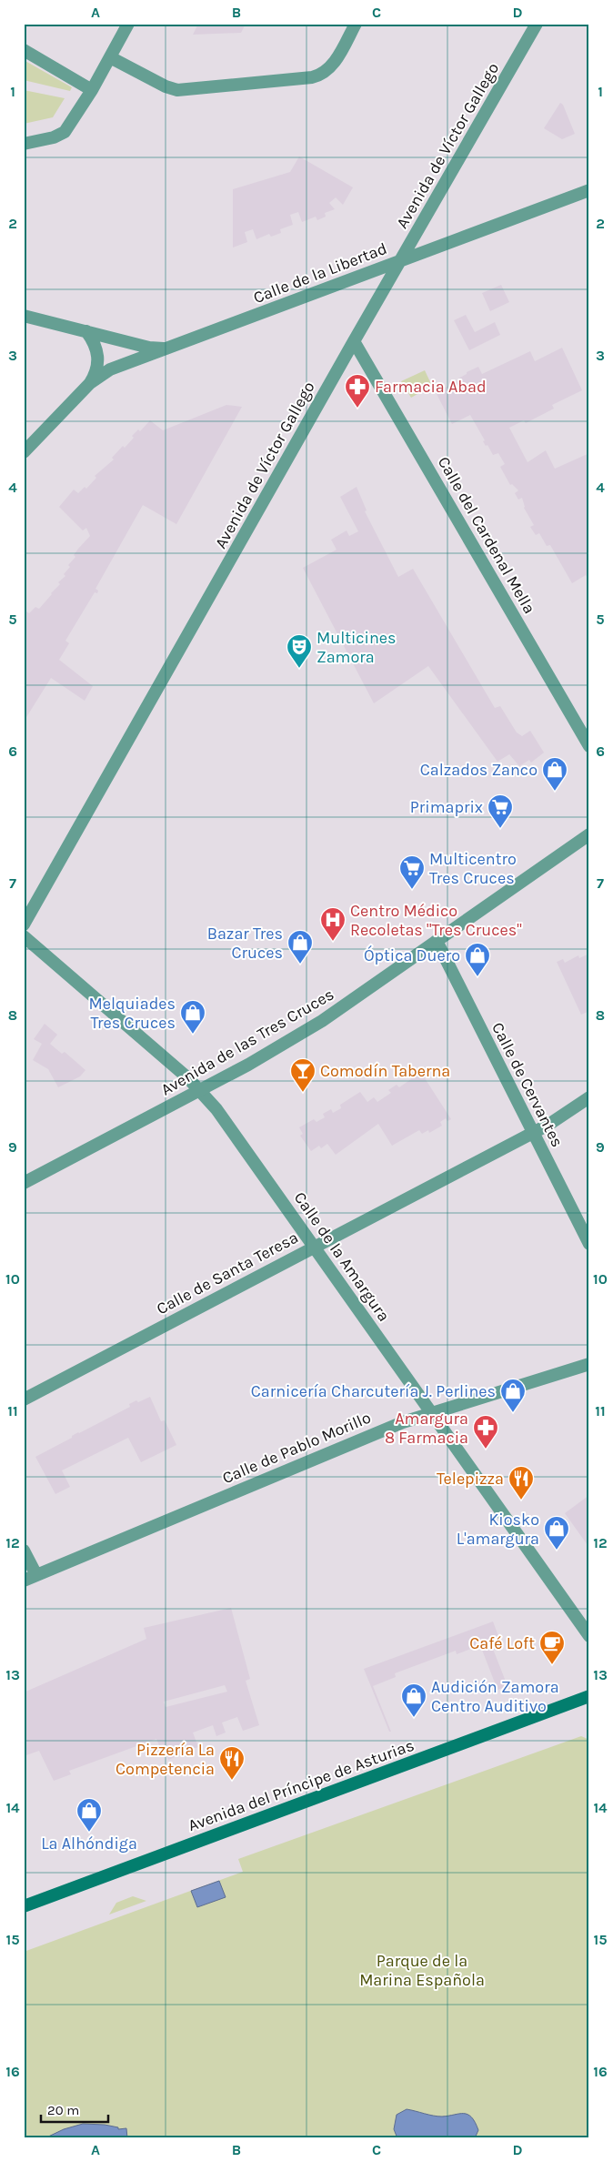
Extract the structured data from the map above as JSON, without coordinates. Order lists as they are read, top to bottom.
{
  "streets": {
    "main road": ["Avenida del Príncipe de Asturias"],
    "street": [
      "Avenida de Víctor Gallego",
      "Calle de la Libertad",
      "Calle del Cardenal Mella",
      "Avenida de las Tres Cruces",
      "Calle de Cervantes",
      "Calle de la Amargura",
      "Calle de Santa Teresa",
      "Calle de Pablo Morillo"
    ]
  },
  "crossings": [
    ["Avenida de Víctor Gallego", "Calle de la Libertad"],
    ["Avenida de Víctor Gallego", "Calle del Cardenal Mella"],
    ["Avenida de las Tres Cruces", "Calle de Cervantes"],
    ["Avenida de las Tres Cruces", "Calle de la Amargura"],
    ["Calle de Cervantes", "Calle de Santa Teresa"],
    ["Calle de la Amargura", "Calle de Santa Teresa"],
    ["Calle de la Amargura", "Calle de Pablo Morillo"]
  ],
  "parks": ["Parque de la Marina Española"],
  "places": {
    "pharmacy": ["Farmacia Abad", "Amargura 8 Farmacia"],
    "theatre": ["Multicines Zamora"],
    "shop": [
      "Calzados Zanco",
      "Bazar Tres Cruces",
      "Óptica Duero",
      "Melquiades Tres Cruces",
      "Carnicería Charcutería J. Perlines",
      "Kiosko L'amargura",
      "Audición Zamora Centro Auditivo",
      "La Alhóndiga"
    ],
    "supermarket": ["Primaprix", "Multicentro Tres Cruces"],
    "hospital": ["Centro Médico Recoletas \"Tres Cruces\""],
    "bar": ["Comodín Taberna"],
    "restaurant": ["Telepizza", "Pizzería La Competencia"],
    "cafe": ["Café Loft"]
  },
  "scale_bar": "20 m",
  "grid": {
    "columns": [
      "A",
      "B",
      "C",
      "D"
    ],
    "rows": [
      "1",
      "2",
      "3",
      "4",
      "5",
      "6",
      "7",
      "8",
      "9",
      "10",
      "11",
      "12",
      "13",
      "14",
      "15",
      "16"
    ]
  }
}
